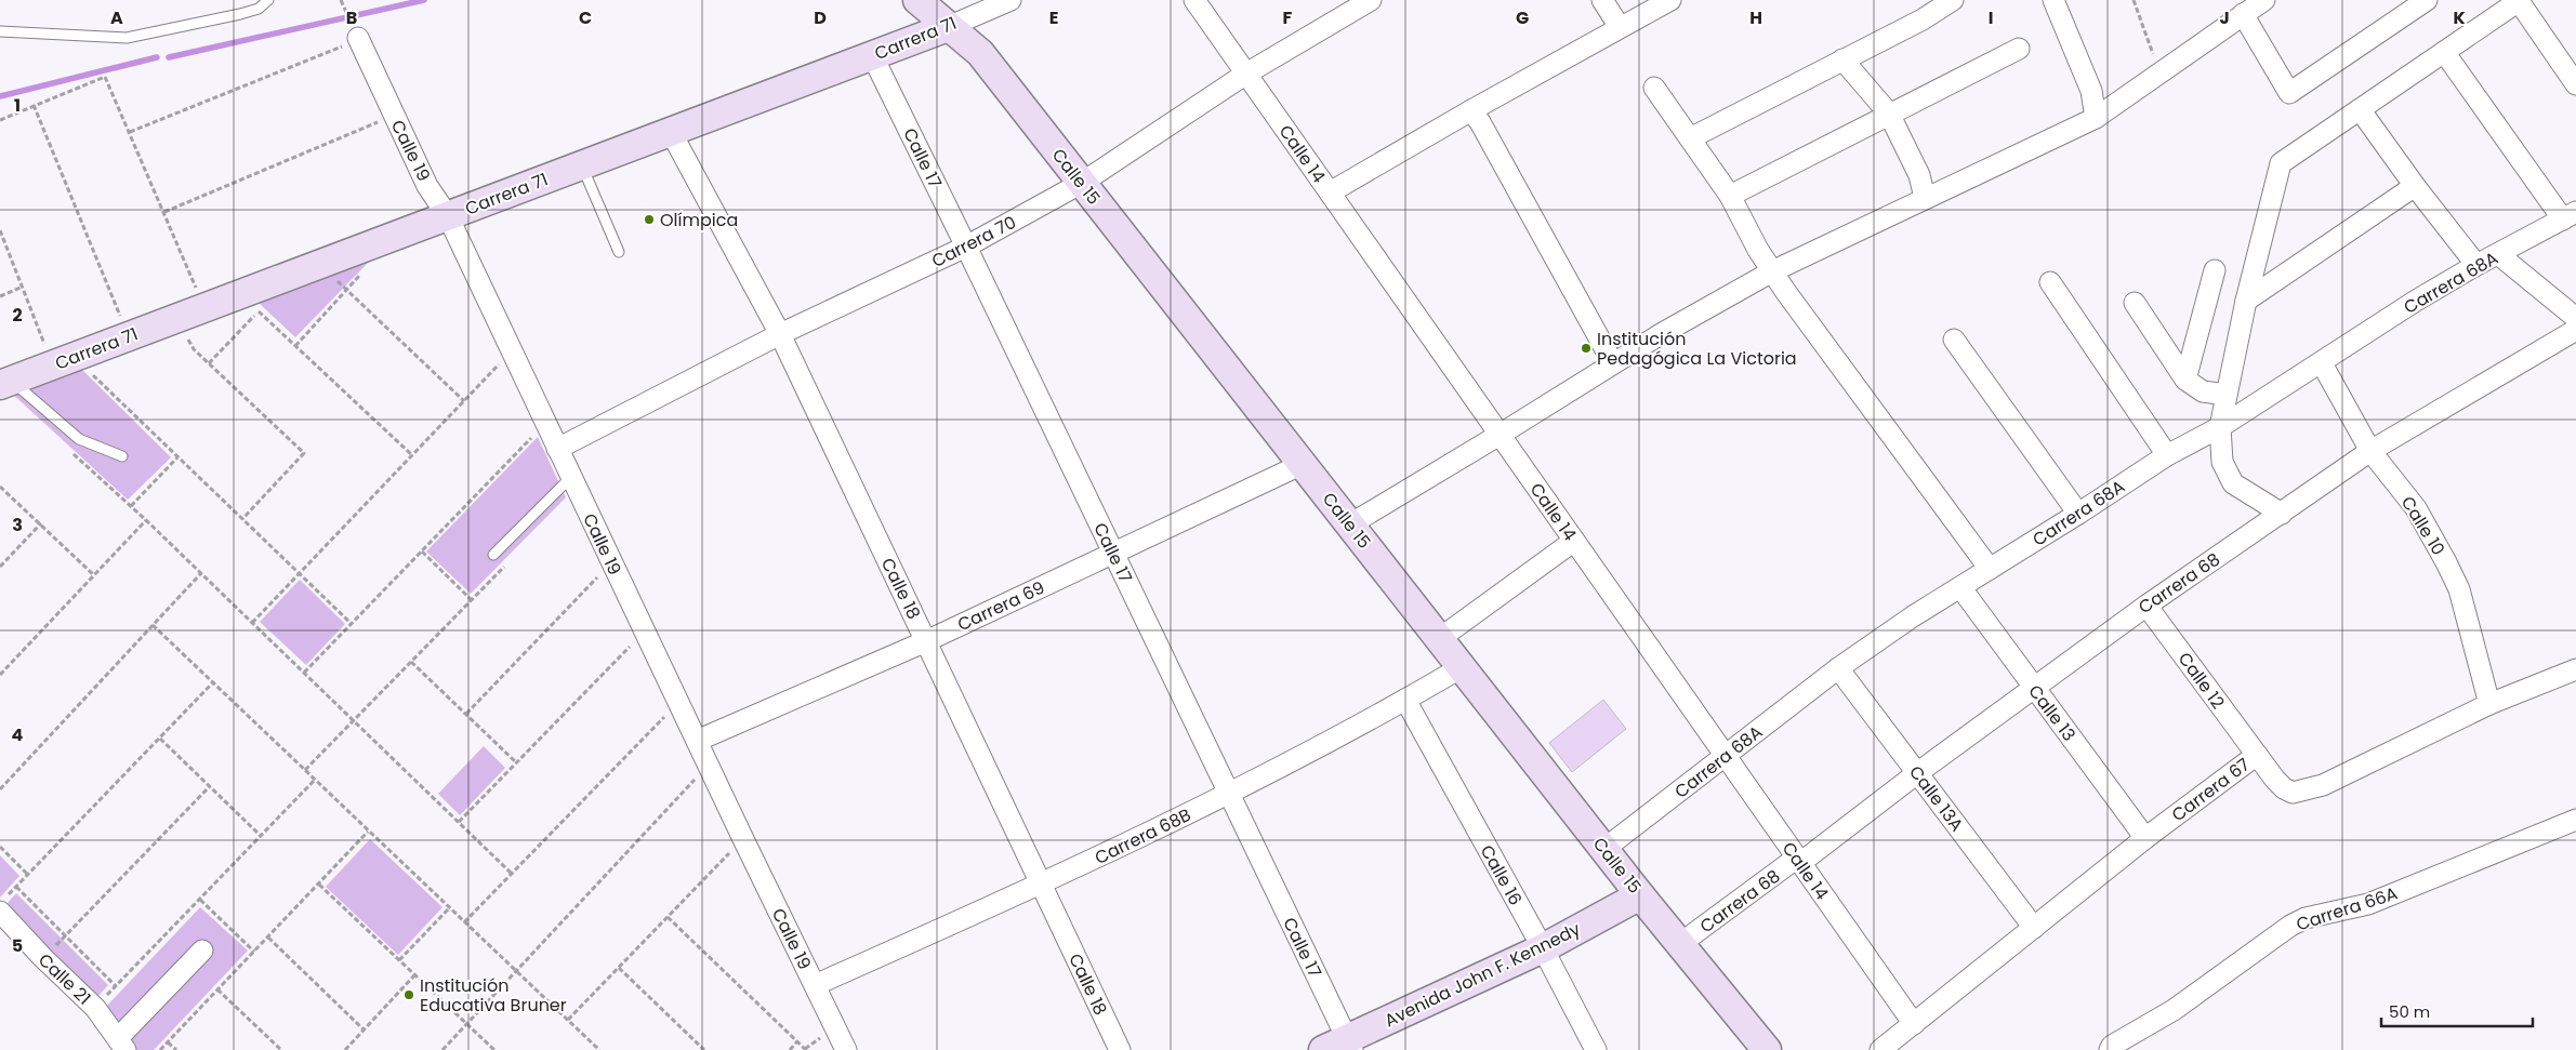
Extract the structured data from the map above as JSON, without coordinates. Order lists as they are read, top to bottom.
{
  "streets": {
    "street": [
      "Carrera 71",
      "Calle 19",
      "Calle 14",
      "Calle 17",
      "Calle 15",
      "Carrera 70",
      "Carrera 68A",
      "Calle 10",
      "Carrera 68",
      "Calle 18",
      "Carrera 69",
      "Calle 12",
      "Calle 13",
      "Carrera 67",
      "Calle 13A",
      "Carrera 68B",
      "Calle 16",
      "Carrera 66A",
      "Avenida John F. Kennedy",
      "Calle 21"
    ]
  },
  "crossings": [
    ["Carrera 71", "Calle 19"],
    ["Carrera 71", "Calle 17"],
    ["Carrera 71", "Calle 15"],
    ["Carrera 71", "Calle 18"],
    ["Calle 19", "Carrera 70"],
    ["Calle 19", "Carrera 69"],
    ["Calle 19", "Carrera 68B"],
    ["Calle 14", "Carrera 70"],
    ["Calle 14", "Carrera 68A"],
    ["Calle 14", "Carrera 68"],
    ["Calle 14", "Carrera 67"],
    ["Calle 17", "Carrera 70"],
    ["Calle 17", "Carrera 69"],
    ["Calle 17", "Carrera 68B"],
    ["Calle 17", "Avenida John F. Kennedy"],
    ["Calle 15", "Carrera 70"],
    ["Calle 15", "Carrera 68A"],
    ["Calle 15", "Carrera 68"],
    ["Calle 15", "Carrera 69"],
    ["Calle 15", "Carrera 68B"],
    ["Calle 15", "Avenida John F. Kennedy"],
    ["Carrera 70", "Calle 18"],
    ["Carrera 68A", "Calle 10"],
    ["Carrera 68A", "Calle 13"],
    ["Carrera 68A", "Calle 13A"],
    ["Calle 10", "Carrera 68"],
    ["Calle 10", "Carrera 67"],
    ["Carrera 68", "Calle 12"],
    ["Carrera 68", "Calle 13"],
    ["Carrera 68", "Calle 13A"],
    ["Calle 18", "Carrera 69"],
    ["Calle 18", "Carrera 68B"],
    ["Calle 12", "Carrera 67"],
    ["Calle 13", "Carrera 67"],
    ["Carrera 67", "Calle 13A"],
    ["Carrera 68B", "Calle 16"],
    ["Calle 16", "Avenida John F. Kennedy"]
  ],
  "places": ["Olímpica", "Institución Pedagógica La Victoria", "Institución Educativa Bruner"],
  "scale_bar": "50 m",
  "grid": {
    "columns": [
      "A",
      "B",
      "C",
      "D",
      "E",
      "F",
      "G",
      "H",
      "I",
      "J",
      "K"
    ],
    "rows": [
      "1",
      "2",
      "3",
      "4",
      "5"
    ]
  }
}
